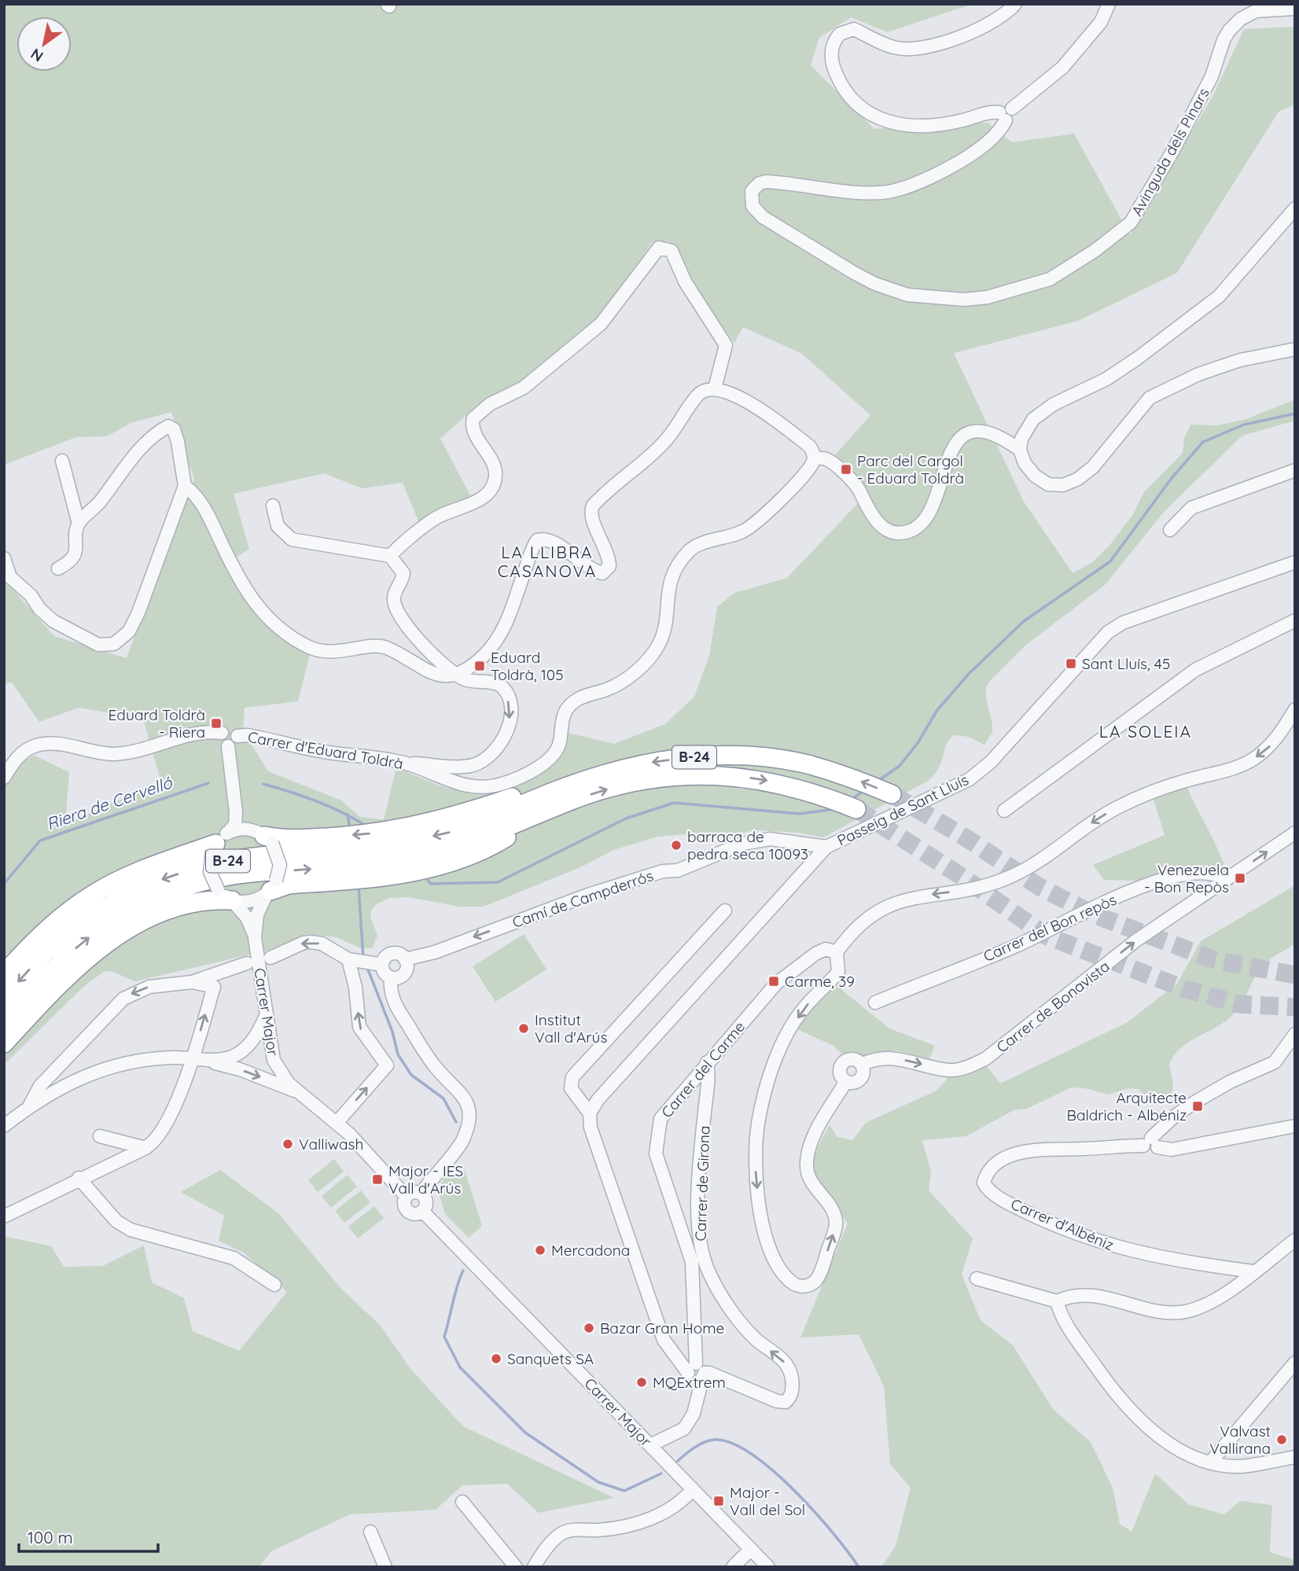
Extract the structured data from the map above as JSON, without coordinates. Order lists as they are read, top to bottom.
{
  "streets": {
    "highway": ["B-24"],
    "street": [
      "Avinguda dels Pinars",
      "Carrer d'Eduard Toldrà",
      "Passeig de Sant Lluís",
      "Camí de Campderrós",
      "Carrer del Bon repòs",
      "Carrer de Bonavista",
      "Carrer Major",
      "Carrer del Carme",
      "Carrer de Girona",
      "Carrer d'Albéniz"
    ]
  },
  "crossings": [
    ["Passeig de Sant Lluís", "Camí de Campderrós"],
    ["Carrer del Bon repòs", "Carrer de Bonavista"],
    ["Carrer de Bonavista", "Carrer del Carme"],
    ["Carrer del Carme", "Carrer de Girona"]
  ],
  "one_way": ["Camí de Campderrós"],
  "districts": ["LA LLIBRA CASANOVA", "LA SOLEIA"],
  "water": ["Riera de Cervelló"],
  "places": {
    "transit": [
      "Parc del Cargol - Eduard Toldrà",
      "Sant Lluís, 45",
      "Eduard Toldrà, 105",
      "Eduard Toldrà - Riera",
      "Venezuela - Bon Repòs",
      "Carme, 39",
      "Arquitecte Baldrich - Albéniz",
      "Major - IES Vall d'Arús",
      "Major - Vall del Sol"
    ],
    "other": [
      "barraca de pedra seca 10093",
      "Institut Vall d'Arús",
      "Valliwash",
      "Mercadona",
      "Bazar Gran Home",
      "Sanquets SA",
      "MQExtrem",
      "Valvast Vallirana"
    ]
  },
  "scale_bar": "100 m",
  "north": "bottom left"
}
